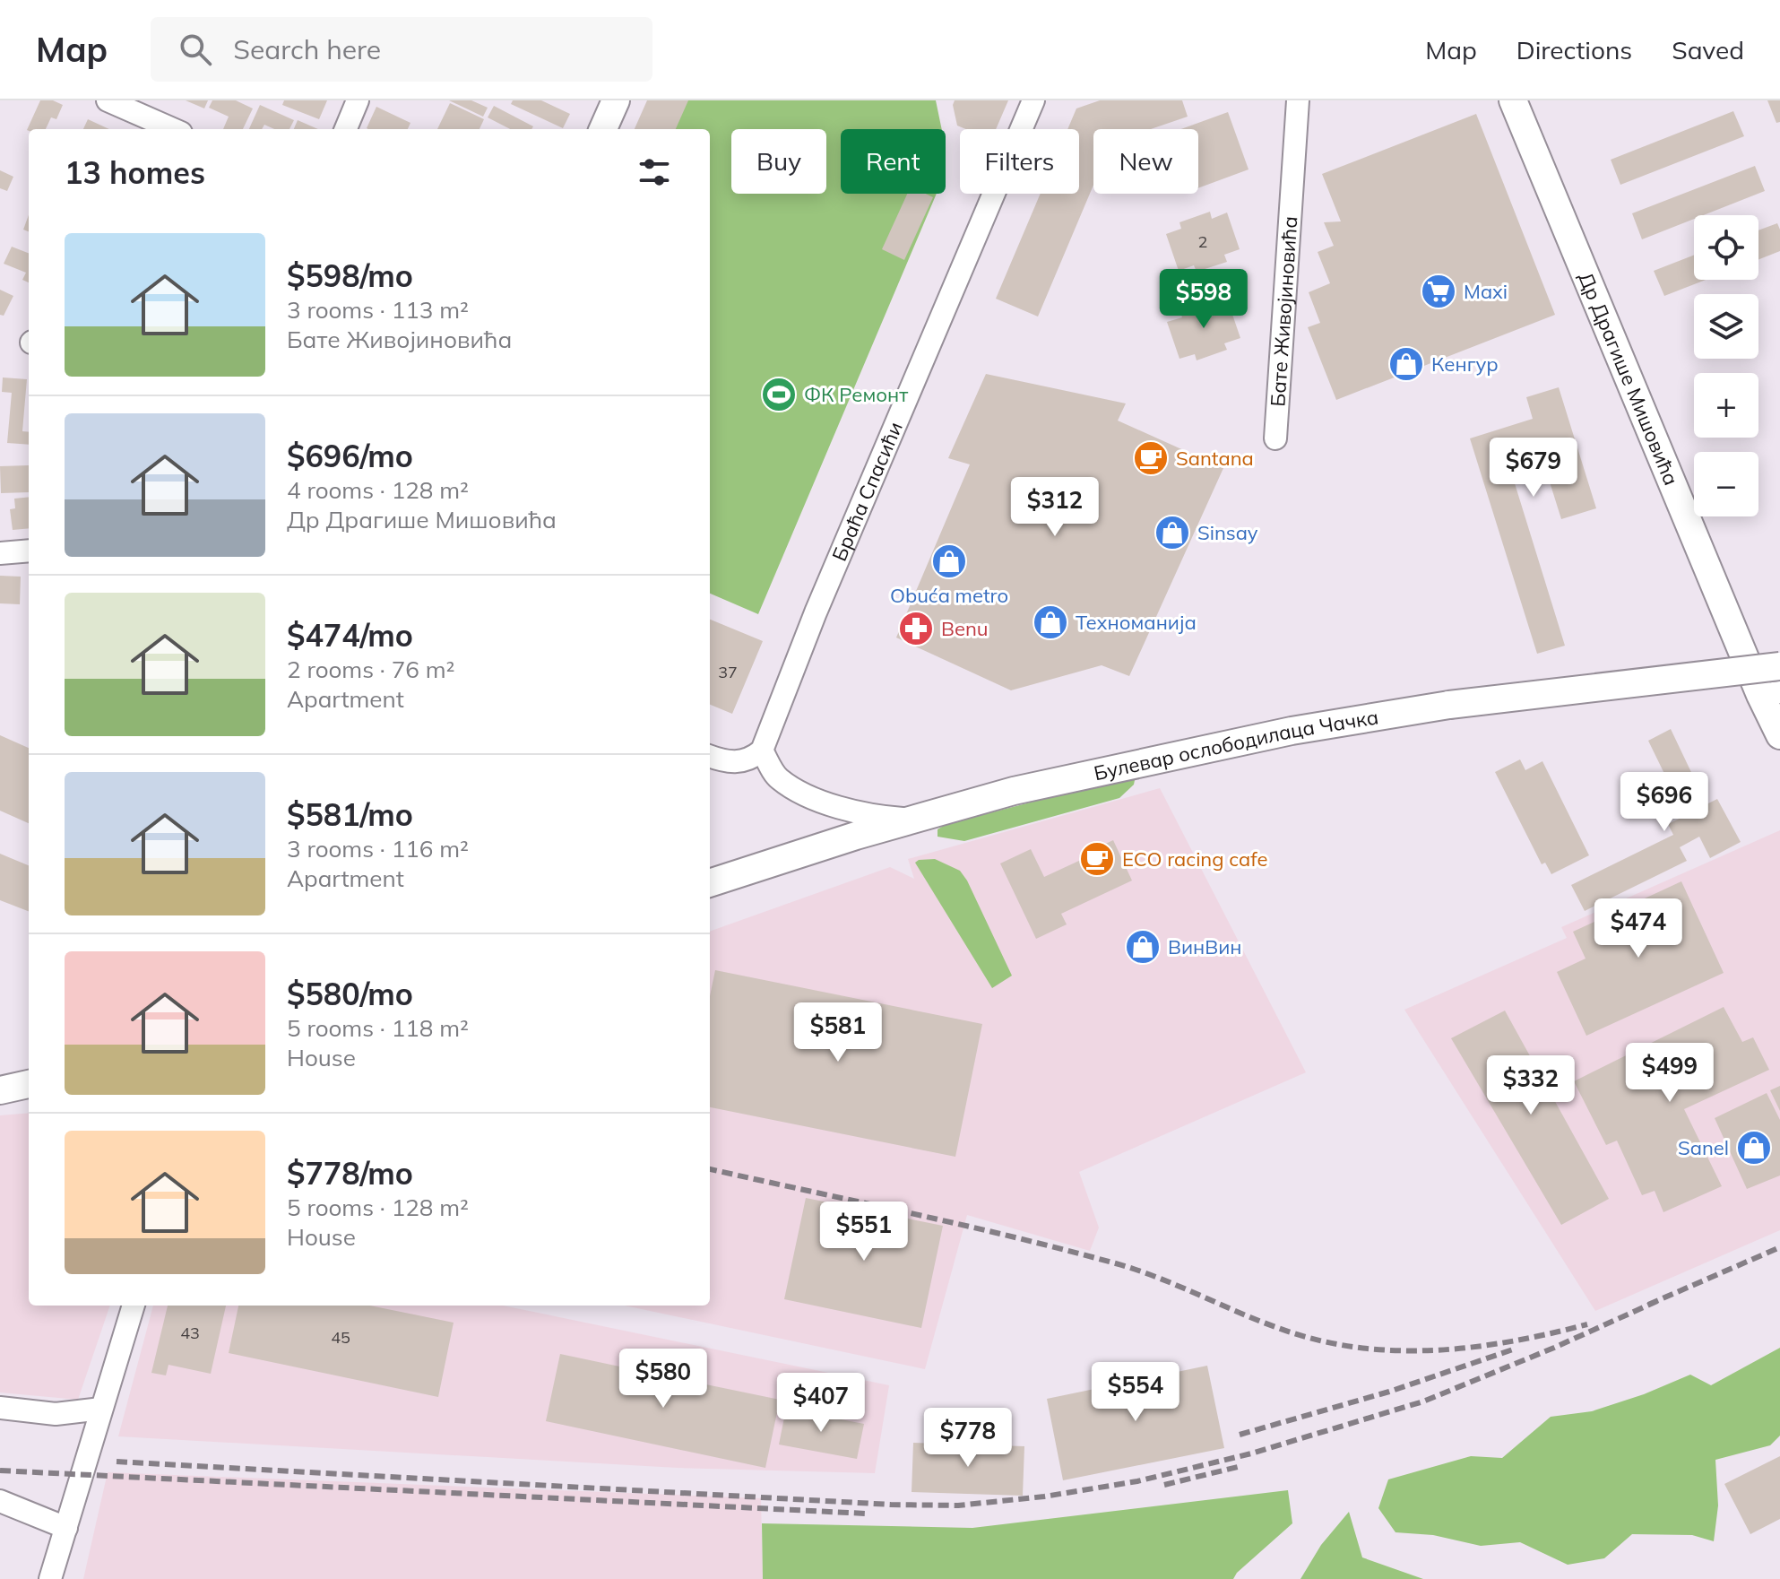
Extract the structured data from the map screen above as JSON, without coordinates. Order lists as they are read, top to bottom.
{
  "streets": {
    "main road": ["Др Драгише Мишовића", "Булевар ослободилаца Чачка"],
    "street": ["Бате Живојиновића", "Браћа Спасићи"]
  },
  "places": {
    "supermarket": ["Maxi"],
    "shop": [
      "Кенгур",
      "Sinsay",
      "Obuća metro",
      "Техноманија",
      "ВинВин",
      "Sanel"
    ],
    "sports": ["ФК Ремонт"],
    "cafe": ["Santana", "ECO racing cafe"],
    "pharmacy": ["Benu"]
  },
  "house_numbers": [
    "2",
    "37",
    "43",
    "45"
  ],
  "page": {
    "header": "Map",
    "search": "Search here",
    "nav": ["Map", "Directions", "Saved"],
    "chip": [
      "Buy",
      "Rent",
      "Filters",
      "New"
    ],
    "heading": "13 homes",
    "map_buttons": ["+", "−"],
    "list": [
      {
        "name": "$598/mo",
        "note": "3 rooms · 113 m² · Бате Живојиновића"
      },
      {
        "name": "$696/mo",
        "note": "4 rooms · 128 m² · Др Драгише Мишовића"
      },
      {
        "name": "$474/mo",
        "note": "2 rooms · 76 m² · Apartment"
      },
      {
        "name": "$581/mo",
        "note": "3 rooms · 116 m² · Apartment"
      },
      {
        "name": "$580/mo",
        "note": "5 rooms · 118 m² · House"
      },
      {
        "name": "$778/mo",
        "note": "5 rooms · 128 m² · House"
      }
    ],
    "price": [
      "$598",
      "$679",
      "$312",
      "$696",
      "$474",
      "$581",
      "$499",
      "$332",
      "$551",
      "$580",
      "$554",
      "$407",
      "$778"
    ]
  }
}
